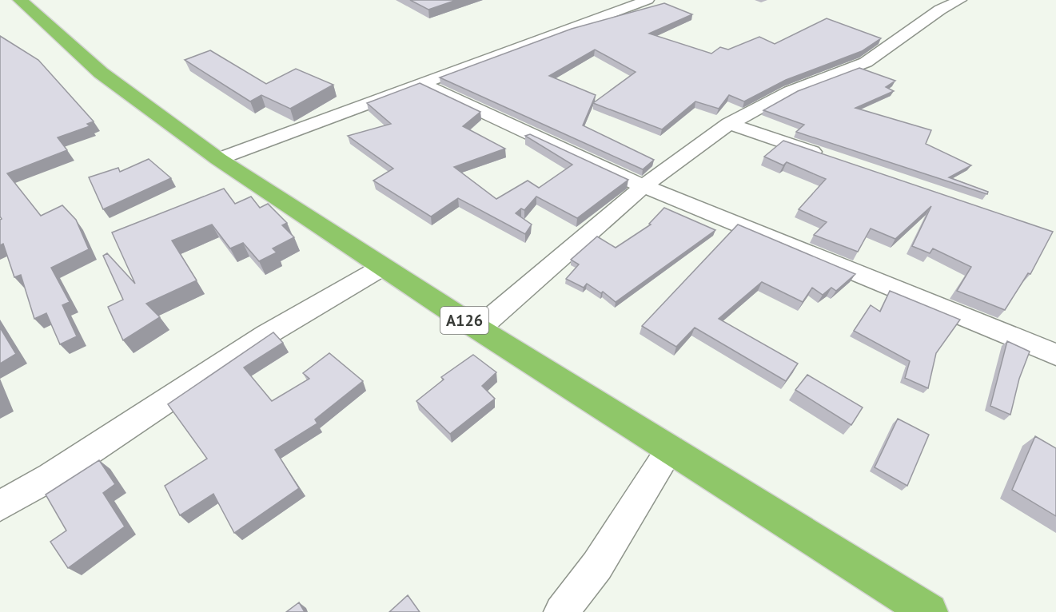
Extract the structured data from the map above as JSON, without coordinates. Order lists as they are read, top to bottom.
{
  "streets": {
    "highway": ["A126"]
  }
}
